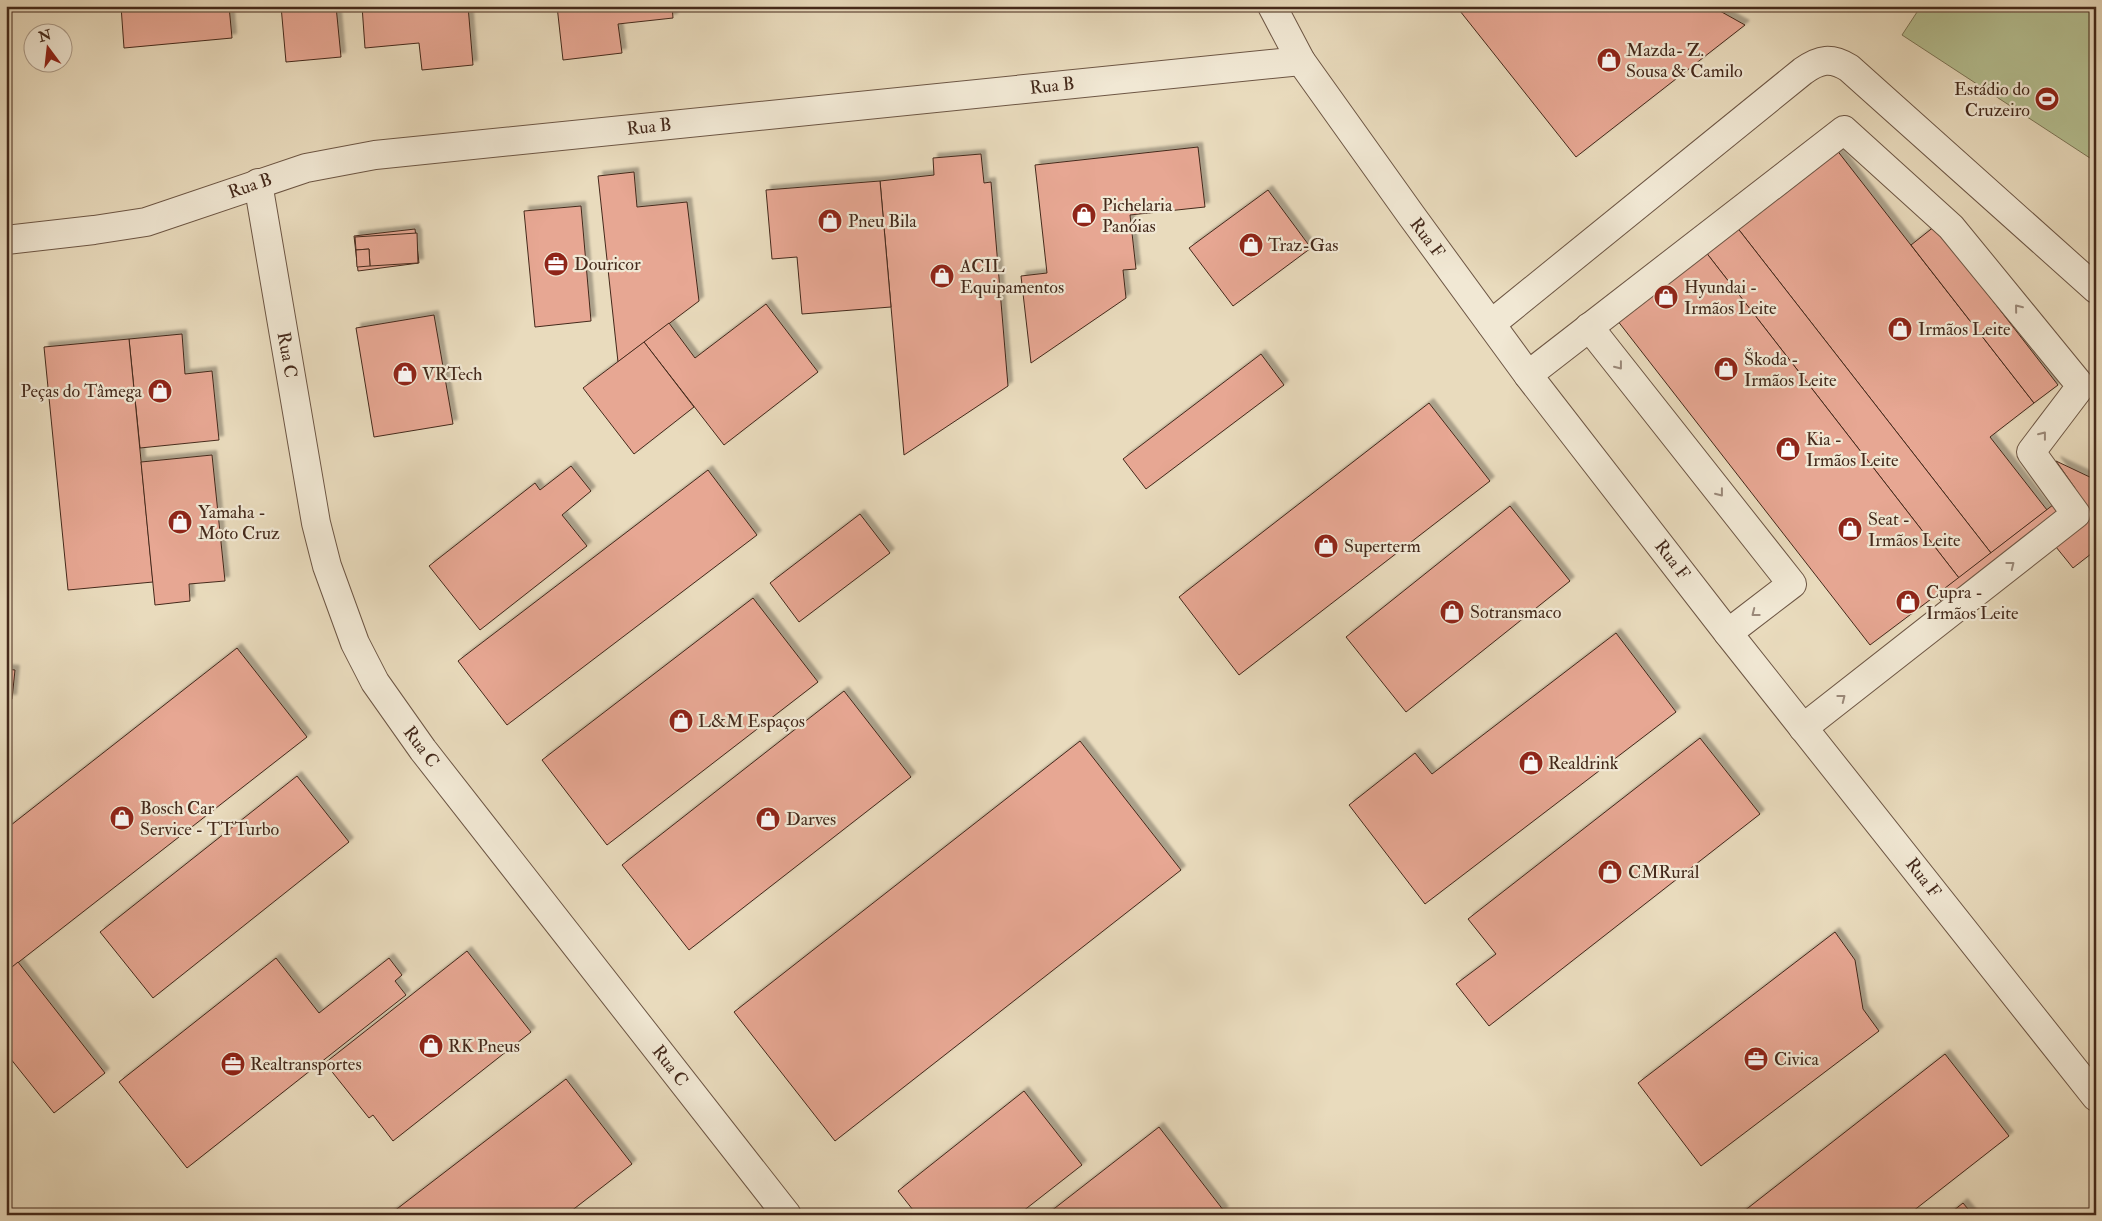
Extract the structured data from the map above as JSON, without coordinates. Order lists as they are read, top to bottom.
{
  "streets": {
    "street": ["Rua B", "Rua F", "Rua C"]
  },
  "crossings": [
    ["Rua B", "Rua F"],
    ["Rua B", "Rua C"]
  ],
  "places": {
    "shop": [
      "Mazda- Z. Sousa & Camilo",
      "Pichelaria Panóias",
      "Pneu Bila",
      "Traz-Gas",
      "ACIL Equipamentos",
      "Hyundai - Irmãos Leite",
      "Irmãos Leite",
      "Škoda - Irmãos Leite",
      "VRTech",
      "Peças do Tâmega",
      "Kia - Irmãos Leite",
      "Yamaha - Moto Cruz",
      "Seat - Irmãos Leite",
      "Superterm",
      "Cupra - Irmãos Leite",
      "Sotransmaco",
      "L&M Espaços",
      "Realdrink",
      "Bosch Car Service - TTTurbo",
      "Darves",
      "CMRural",
      "RK Pneus"
    ],
    "sports": ["Estádio do Cruzeiro"],
    "office": ["Douricor", "Civica", "Realtransportes"]
  },
  "north": "top"
}
